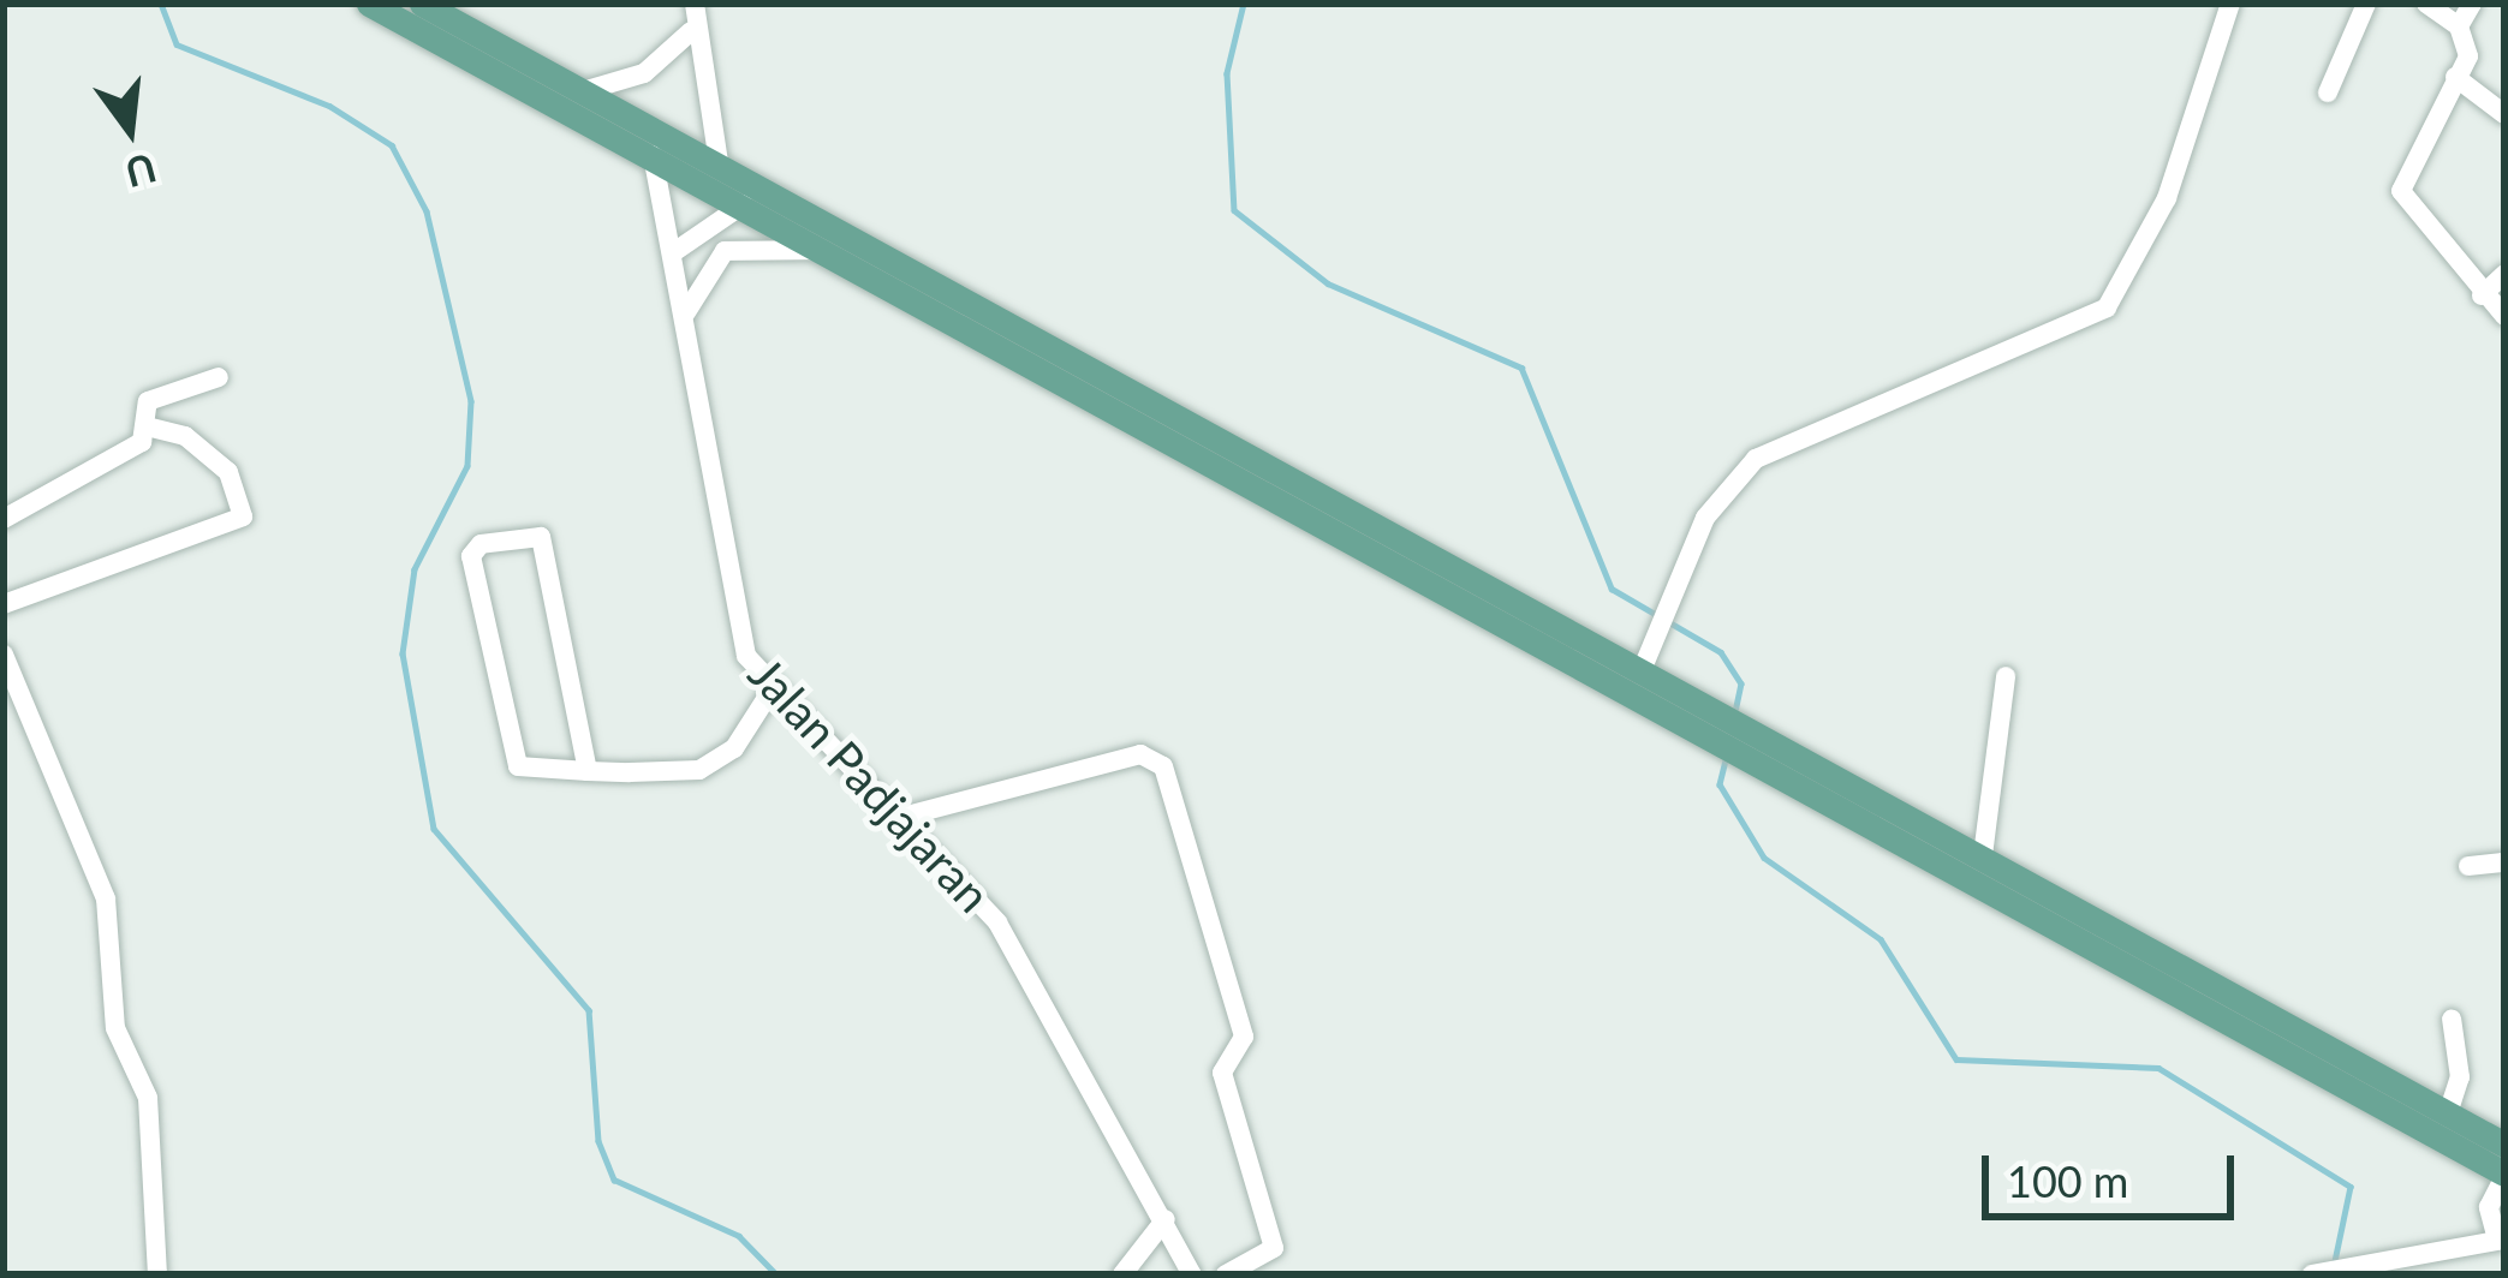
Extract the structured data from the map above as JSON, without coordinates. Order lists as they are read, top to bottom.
{
  "streets": {
    "street": ["Jalan Padjajaran"]
  },
  "scale_bar": "100 m",
  "north": "bottom"
}
